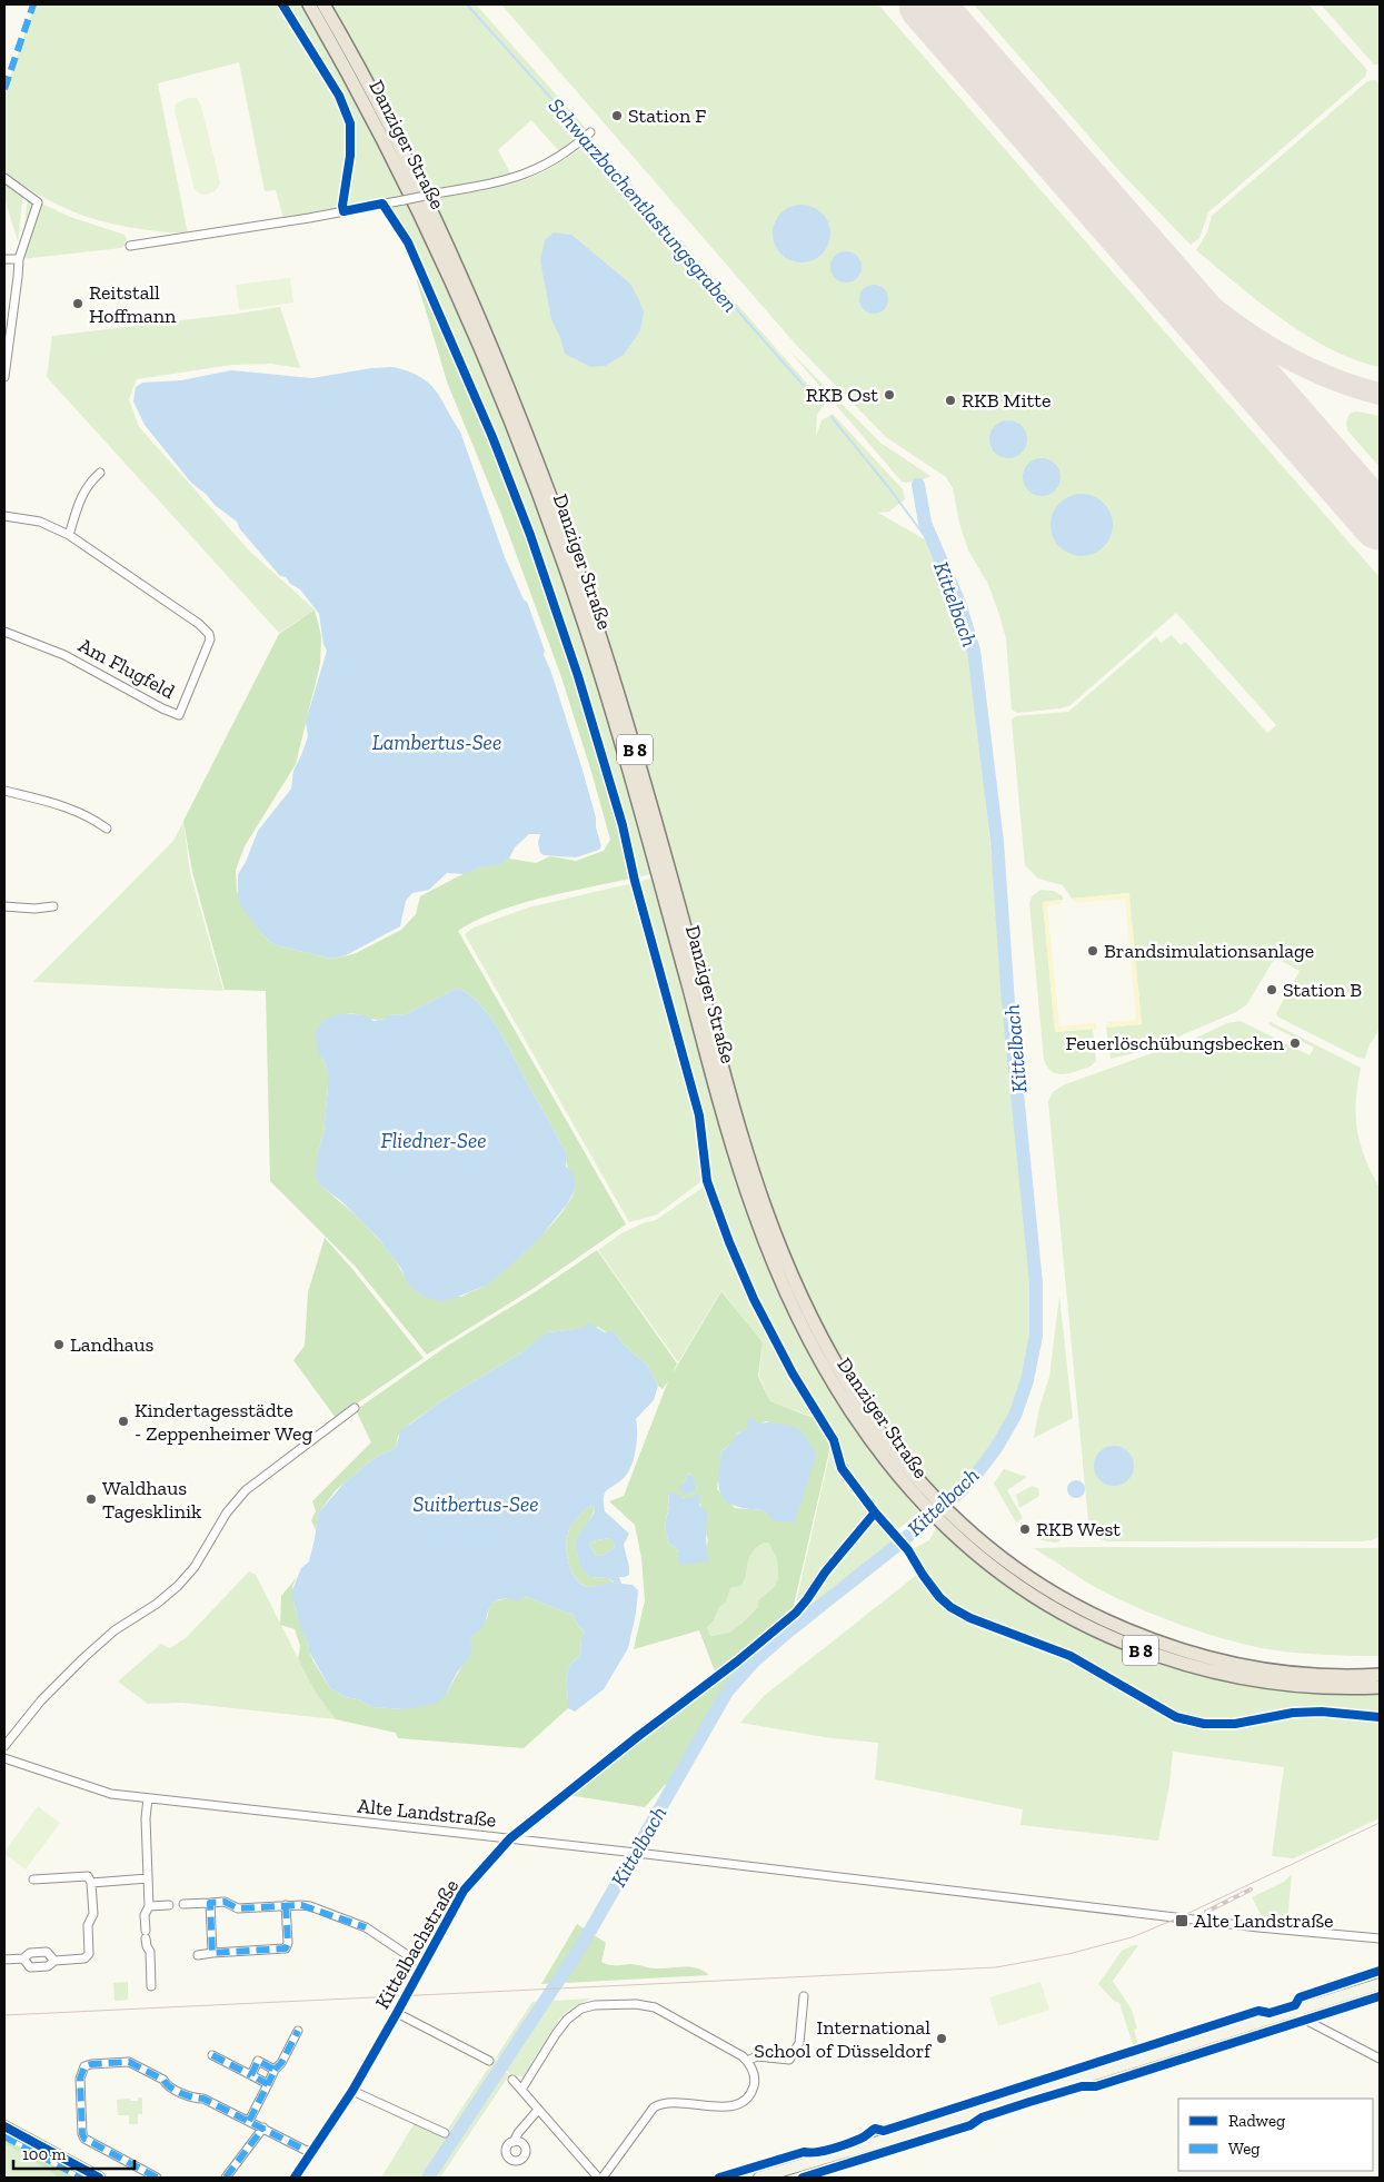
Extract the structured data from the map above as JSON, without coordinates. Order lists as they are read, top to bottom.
{
  "streets": {
    "highway": ["Danziger Straße", "B 8"],
    "street": ["Am Flugfeld", "Alte Landstraße", "Kittelbachstraße"]
  },
  "crossings": [
    ["Alte Landstraße", "Kittelbachstraße"]
  ],
  "water": [
    "Schwarzbachentlastungsgraben",
    "Kittelbach",
    "Lambertus-See",
    "Fliedner-See",
    "Suitbertus-See"
  ],
  "places": {
    "other": [
      "Station F",
      "Reitstall Hoffmann",
      "RKB Ost",
      "RKB Mitte",
      "Brandsimulationsanlage",
      "Station B",
      "Feuerlöschübungsbecken",
      "Landhaus",
      "Kindertagesstädte - Zeppenheimer Weg",
      "Waldhaus Tagesklinik",
      "RKB West",
      "International School of Düsseldorf"
    ],
    "transit": ["Alte Landstraße"]
  },
  "legend": ["Radweg", "Weg"],
  "scale_bar": "100 m"
}
